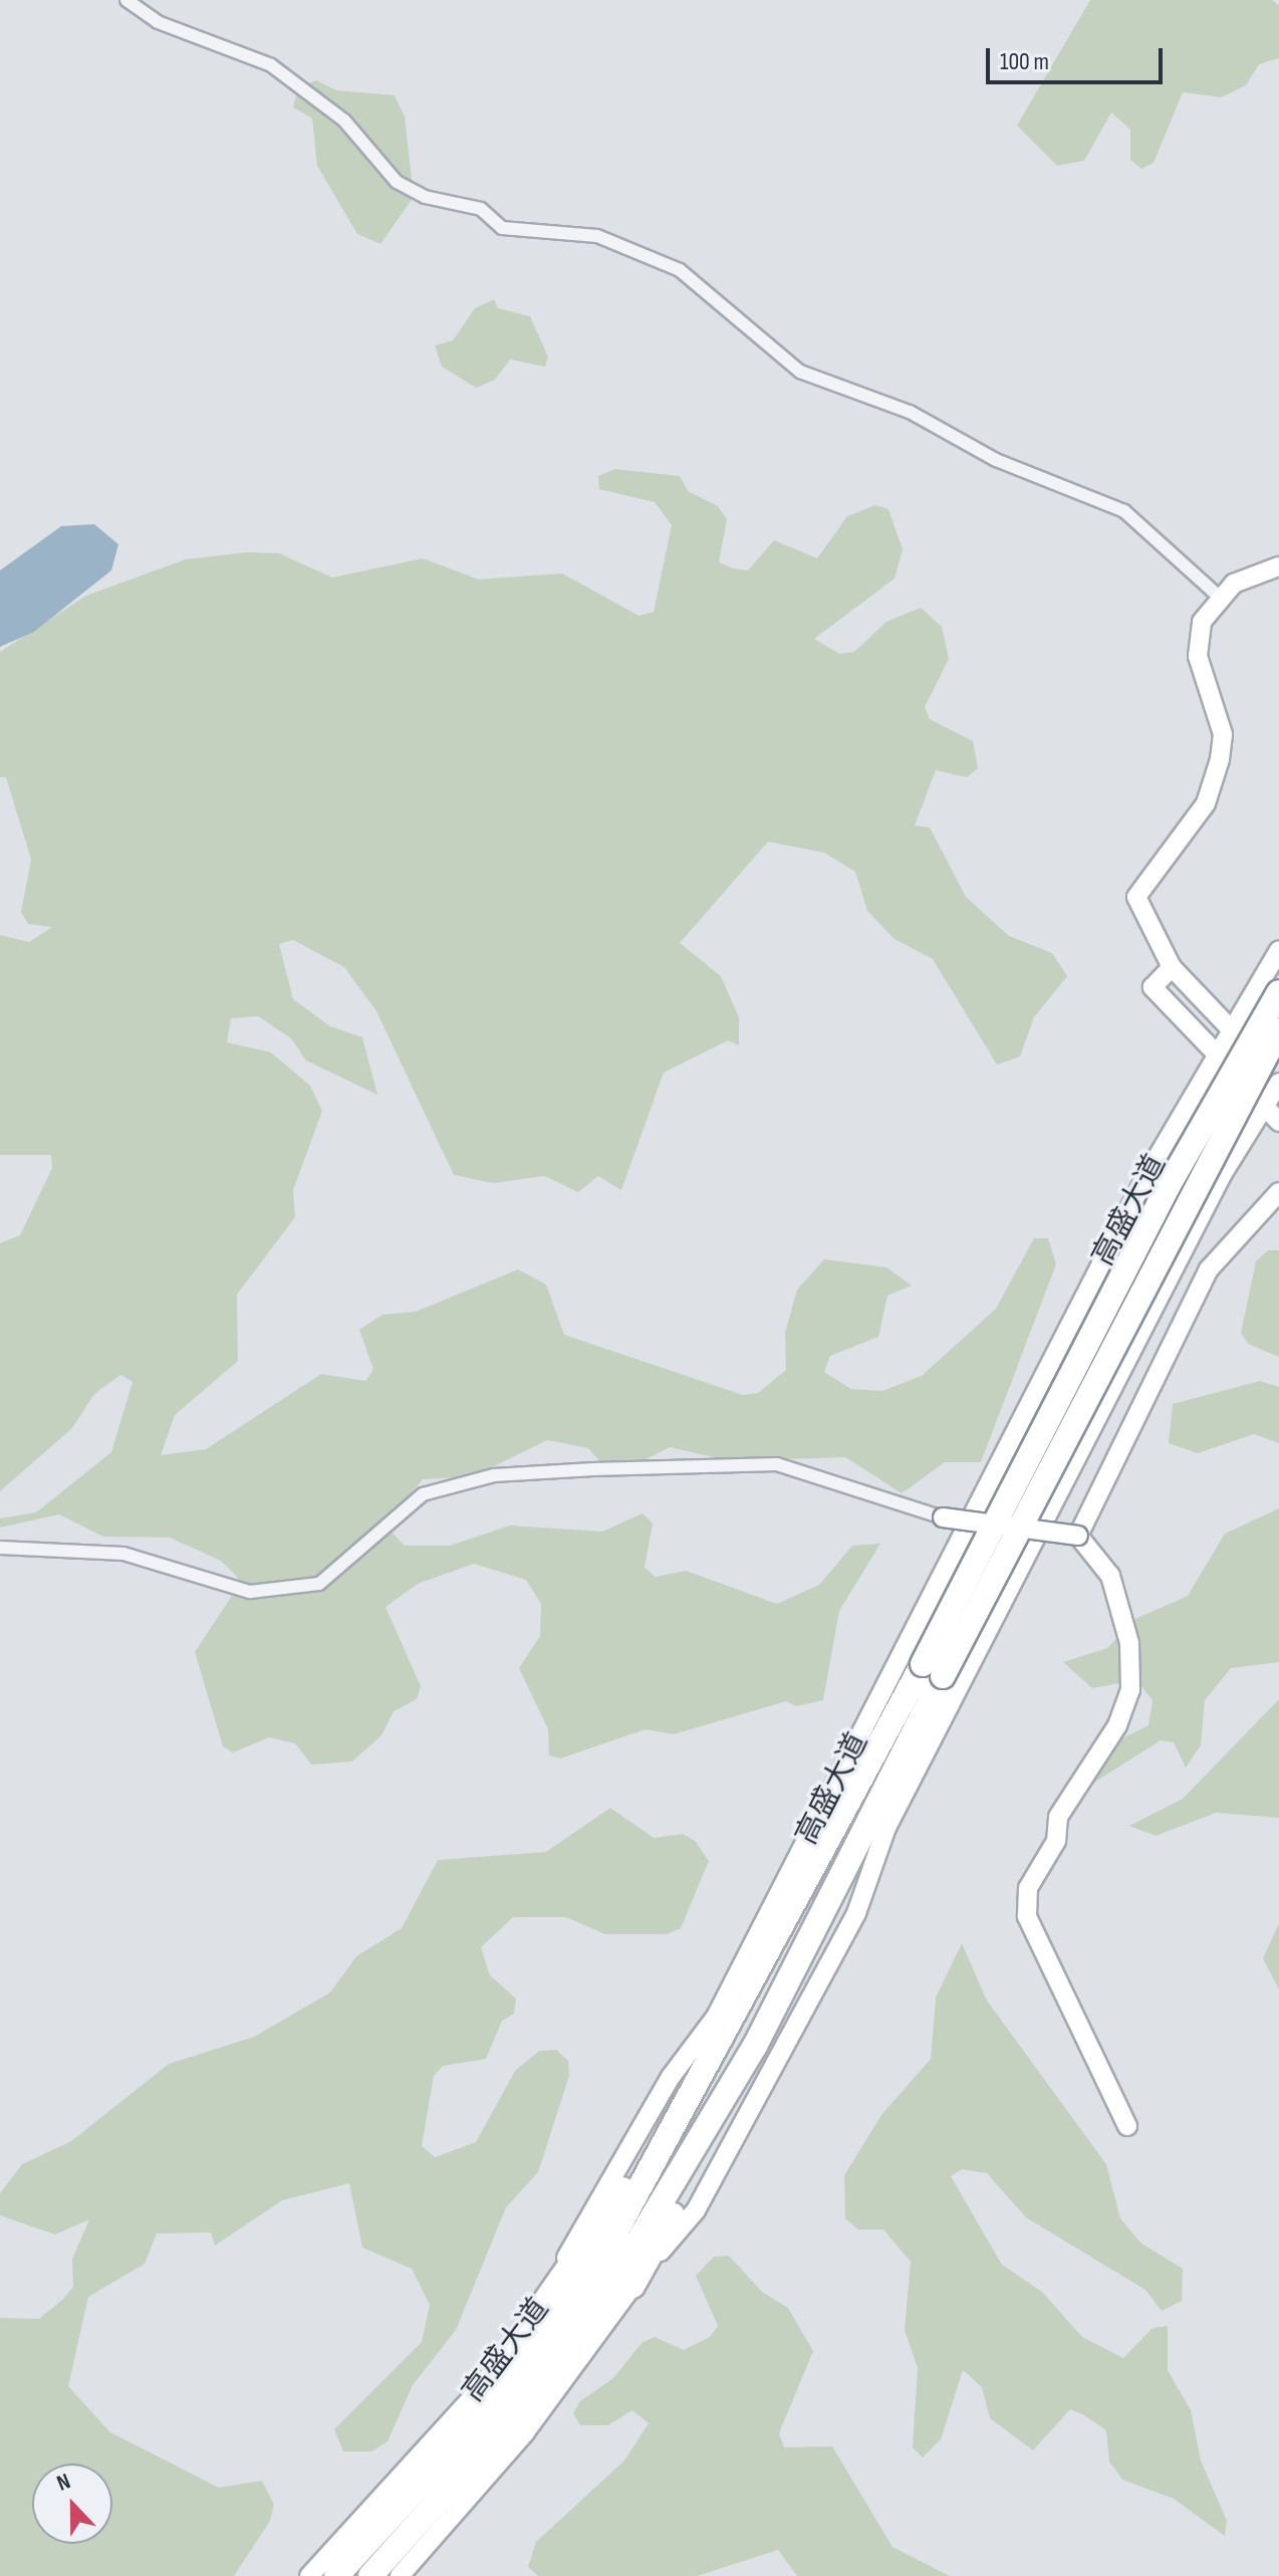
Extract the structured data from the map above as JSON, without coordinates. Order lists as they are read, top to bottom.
{
  "streets": {
    "highway": ["高盛大道"]
  },
  "scale_bar": "100 m",
  "north": "top"
}
